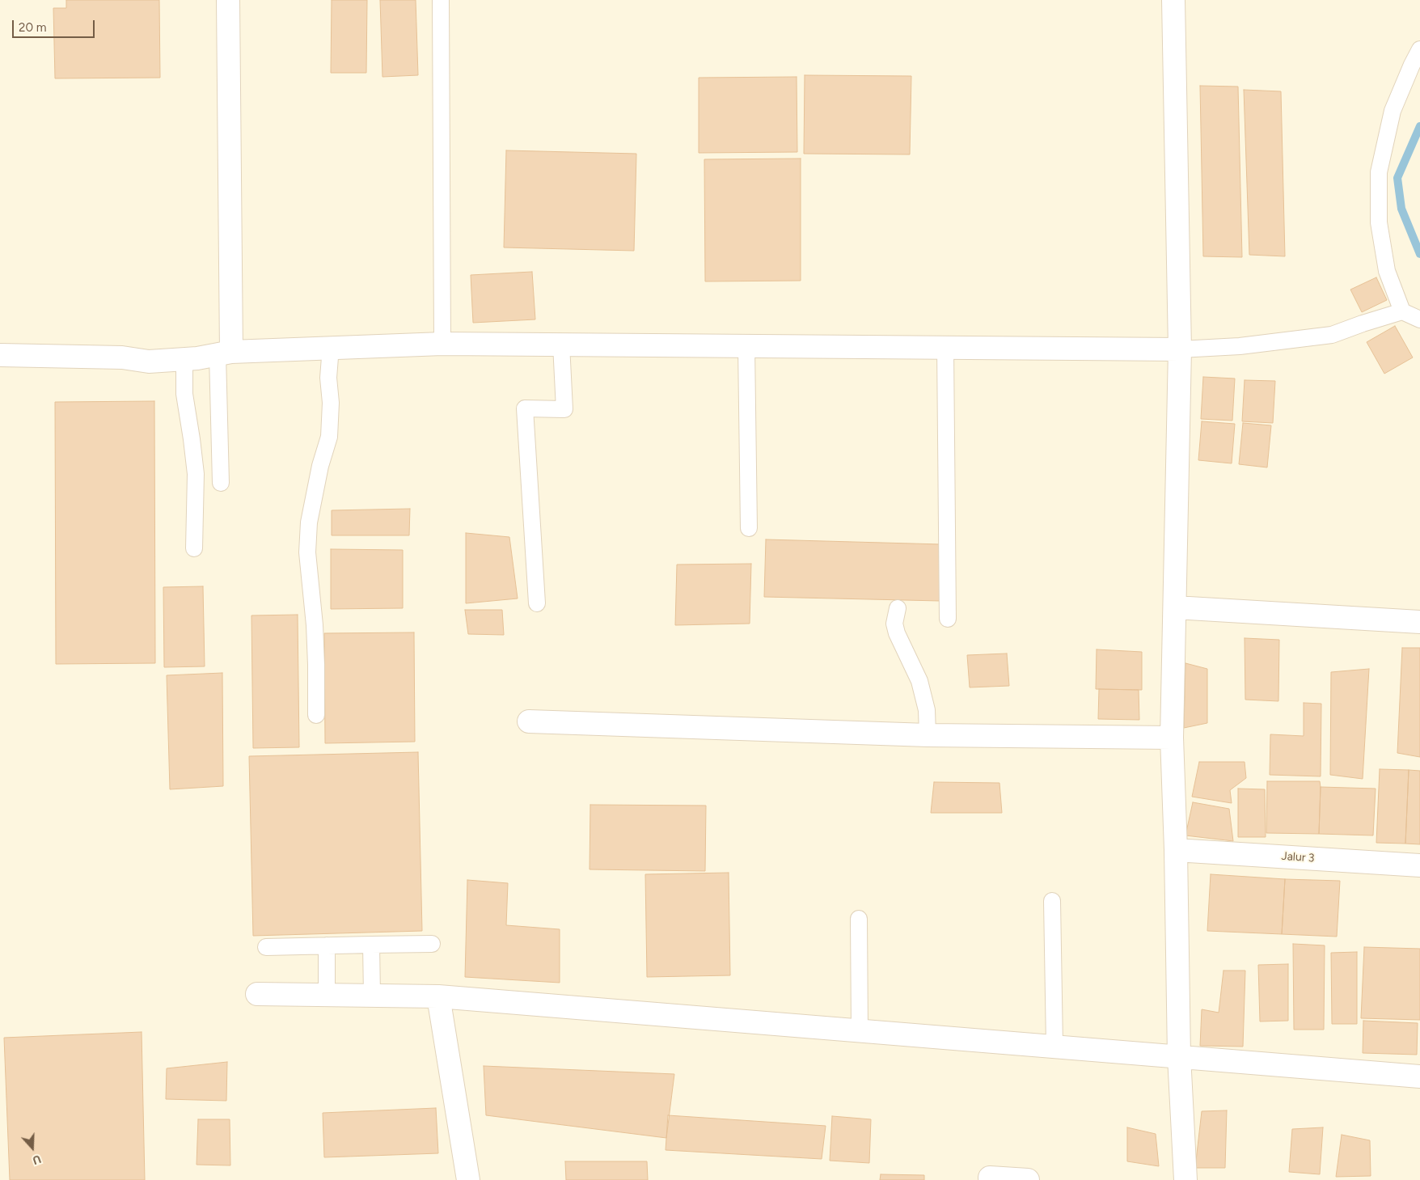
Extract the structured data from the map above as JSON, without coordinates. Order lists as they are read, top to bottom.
{
  "streets": {
    "street": ["Jalur 3"]
  },
  "scale_bar": "20 m",
  "north": "bottom"
}
